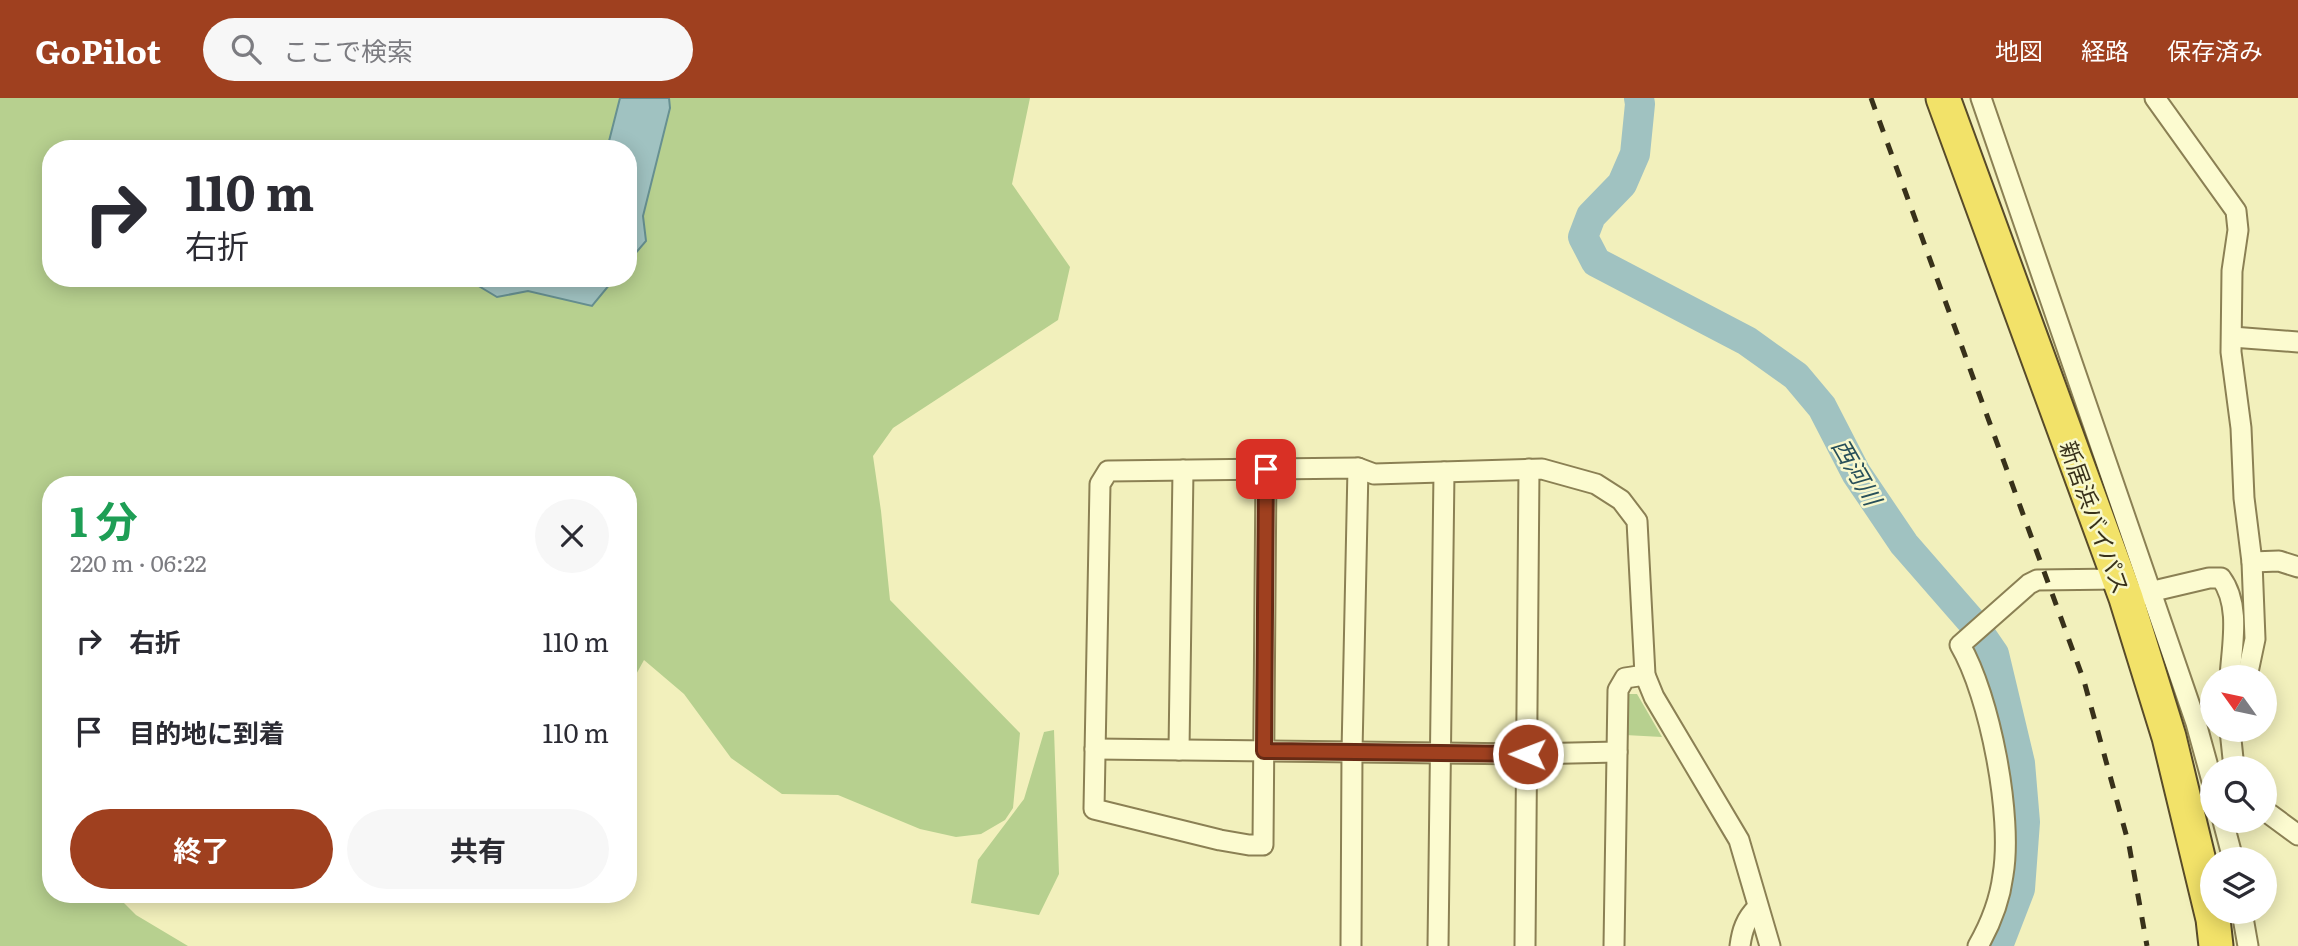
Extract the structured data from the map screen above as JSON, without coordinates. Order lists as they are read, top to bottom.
{
  "streets": {
    "highway": ["新居浜バイパス"]
  },
  "water": ["西河川"],
  "north": "top left",
  "page": {
    "header": "GoPilot",
    "search": "ここで検索",
    "nav": ["地図", "経路", "保存済み"],
    "turn": ["110 m", "右折"],
    "heading": ["1 分", "220 m · 06:22"],
    "list": [
      {
        "name": "右折",
        "value": "110 m"
      },
      {
        "name": "目的地に到着",
        "value": "110 m"
      }
    ],
    "buttons": ["終了", "共有"]
  }
}
